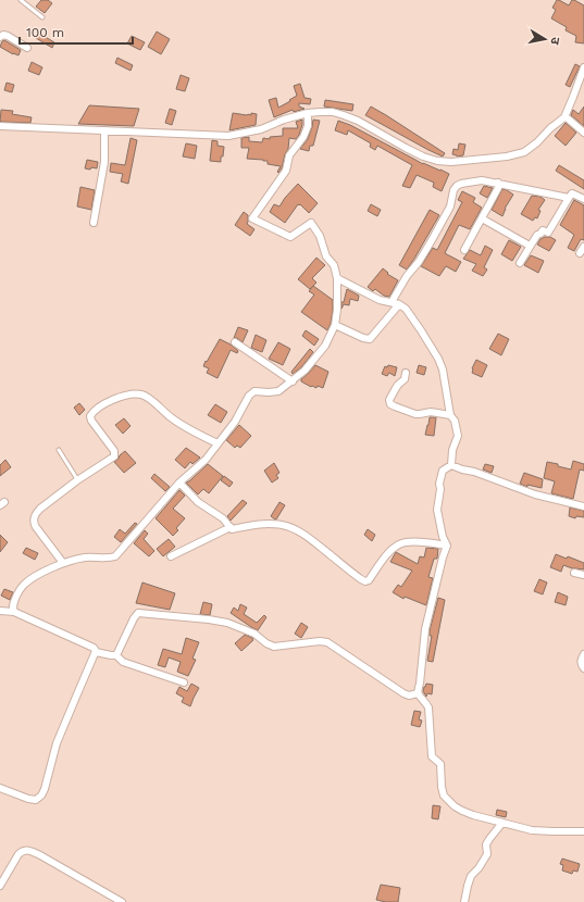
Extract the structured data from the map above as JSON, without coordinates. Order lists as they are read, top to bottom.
{
  "scale_bar": "100 m",
  "north": "right"
}
